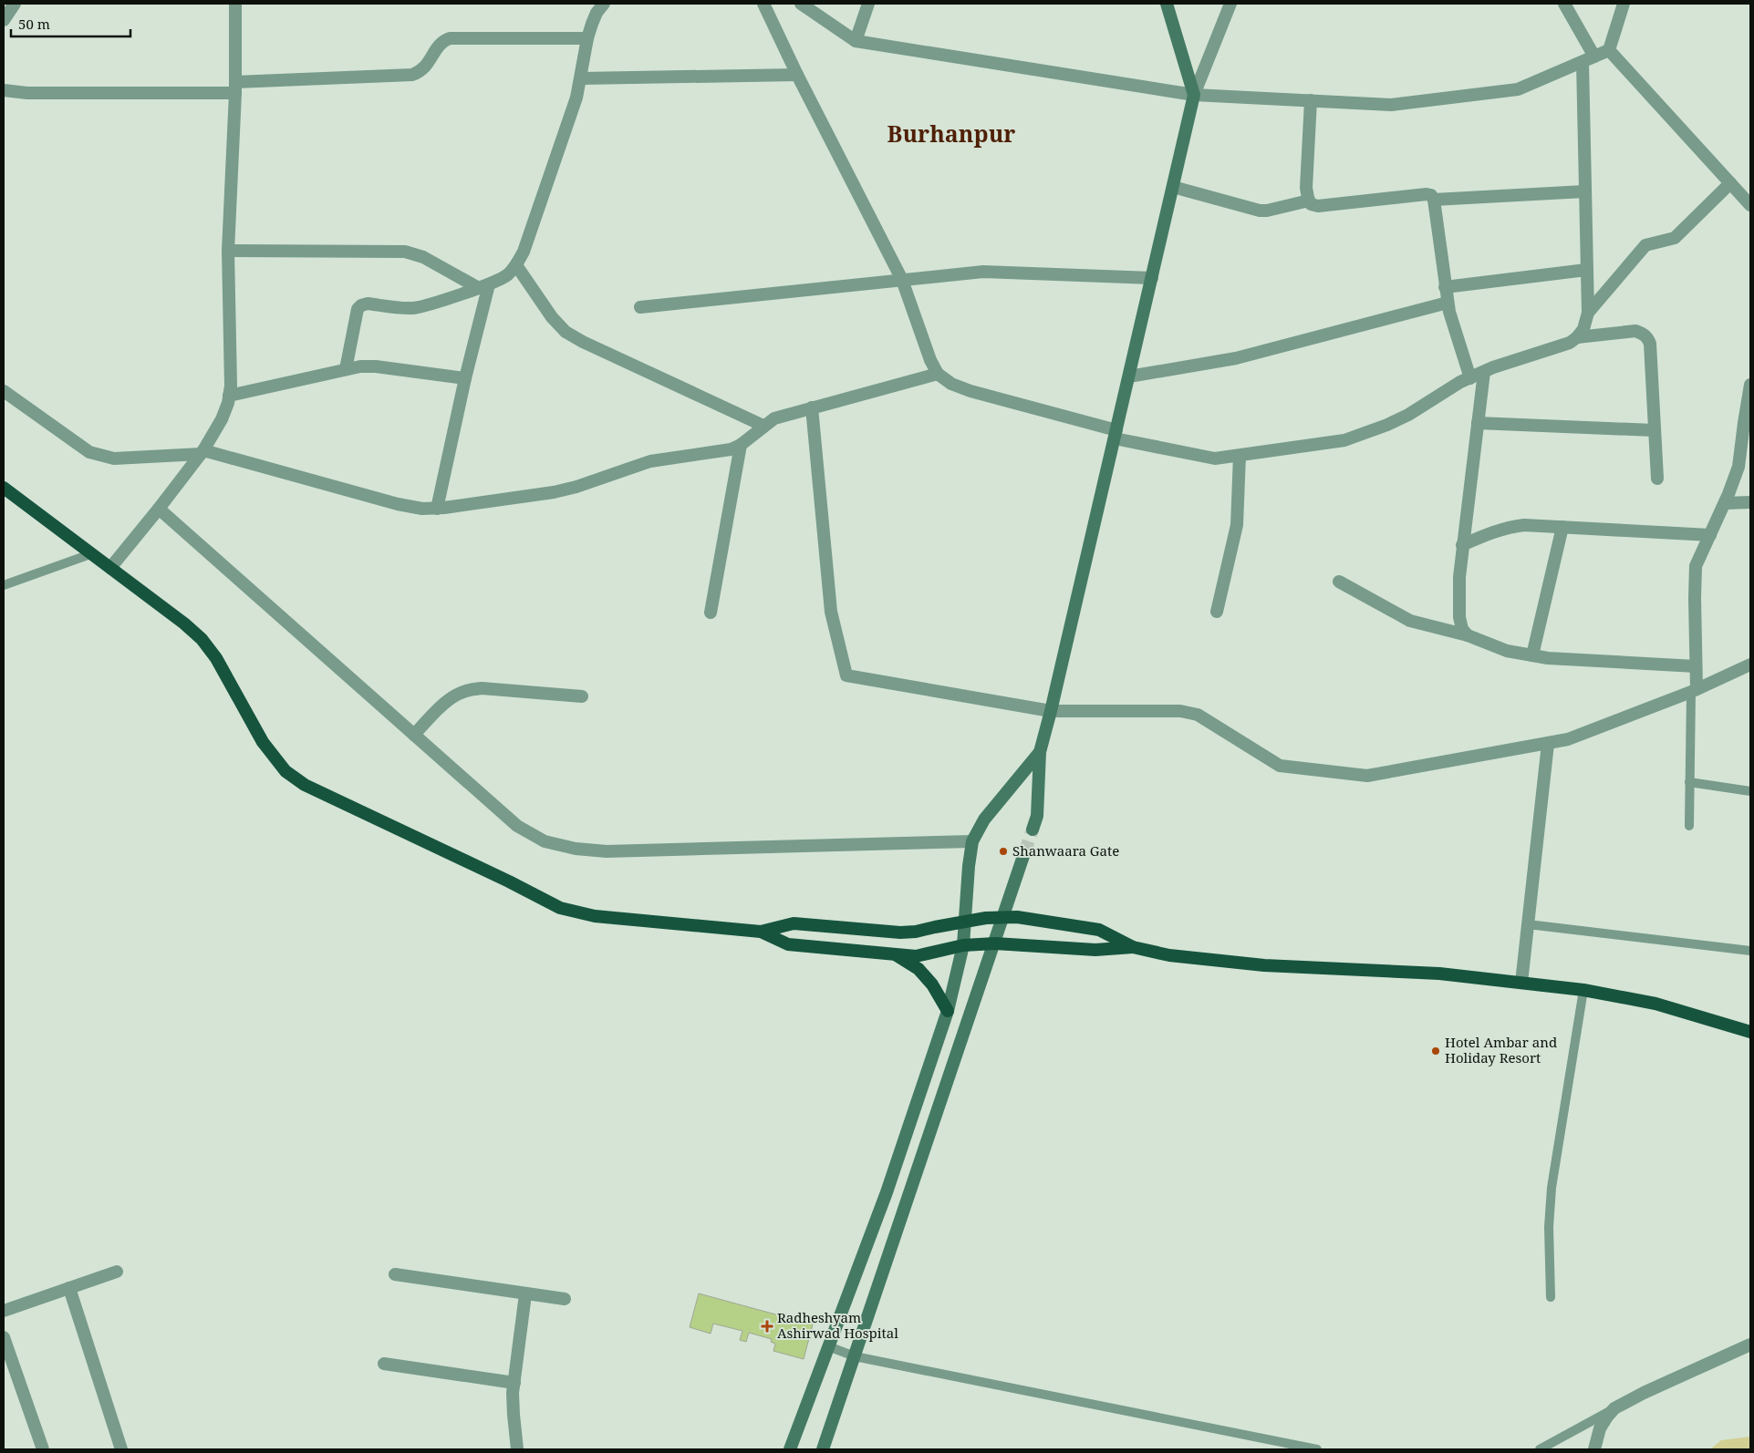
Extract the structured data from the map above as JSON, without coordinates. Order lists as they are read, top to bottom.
{
  "districts": ["Burhanpur"],
  "places": {
    "other": ["Shanwaara Gate", "Hotel Ambar and Holiday Resort"],
    "health": ["Radheshyam Ashirwad Hospital"]
  },
  "scale_bar": "50 m"
}
